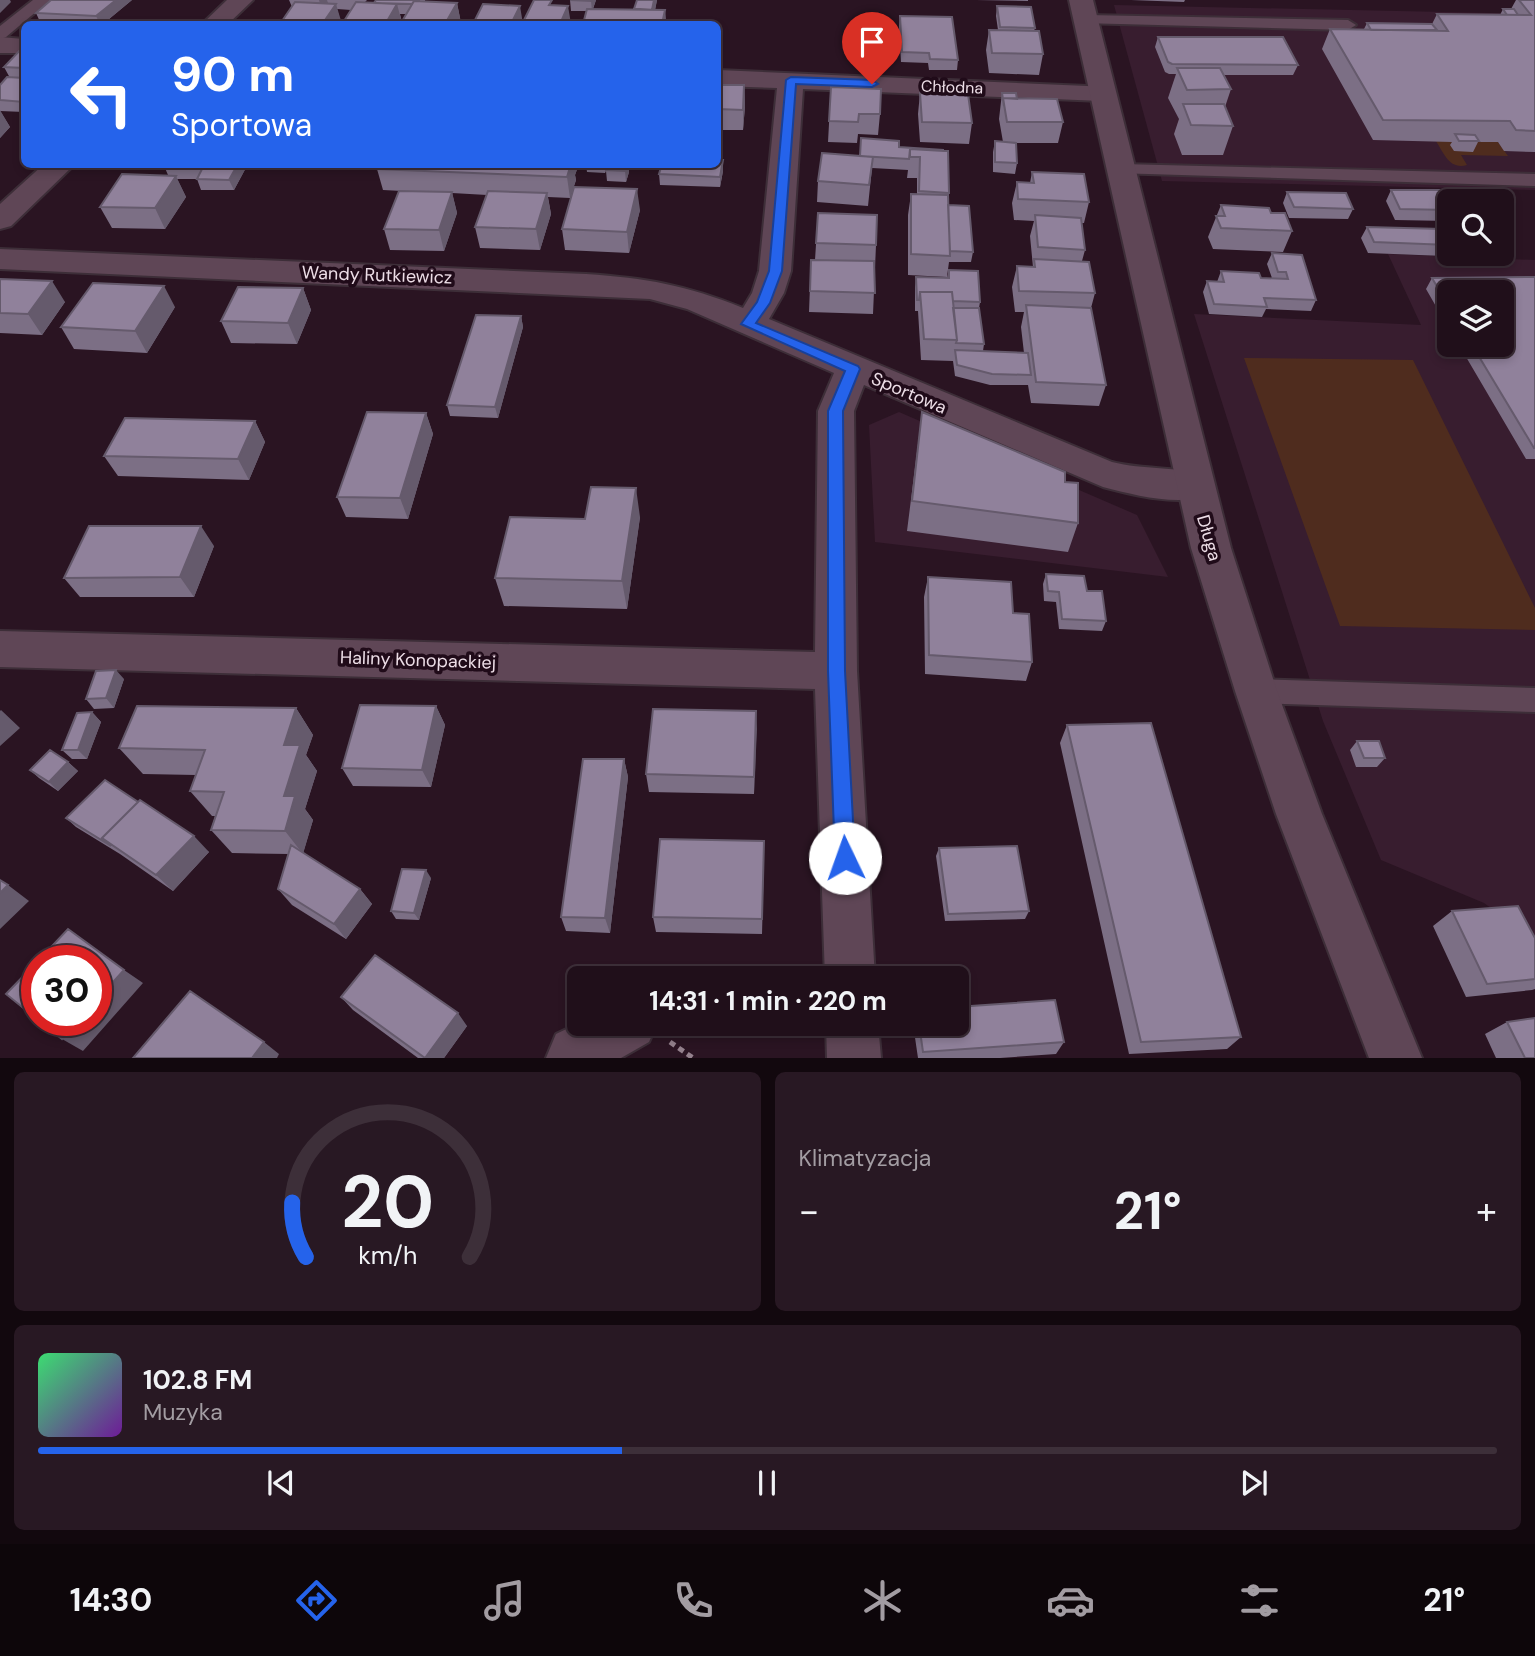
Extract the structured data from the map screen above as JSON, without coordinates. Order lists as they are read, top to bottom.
{
  "streets": {
    "street": [
      "Chłodna",
      "Wandy Rutkiewicz",
      "Sportowa",
      "Długa",
      "Haliny Konopackiej"
    ]
  },
  "crossings": [
    ["Chłodna", "Długa"],
    ["Wandy Rutkiewicz", "Sportowa"],
    ["Sportowa", "Długa"]
  ],
  "page": {
    "turn": ["90 m", "Sportowa"],
    "limit": "30",
    "trip": "14:31 · 1 min · 220 m",
    "tile": "Klimatyzacja",
    "heat": ["−", "21°", "+"],
    "song": ["102.8 FM", "Muzyka"],
    "tabs": ["14:30", "21°"],
    "gauge": ["20", "km/h"]
  }
}
